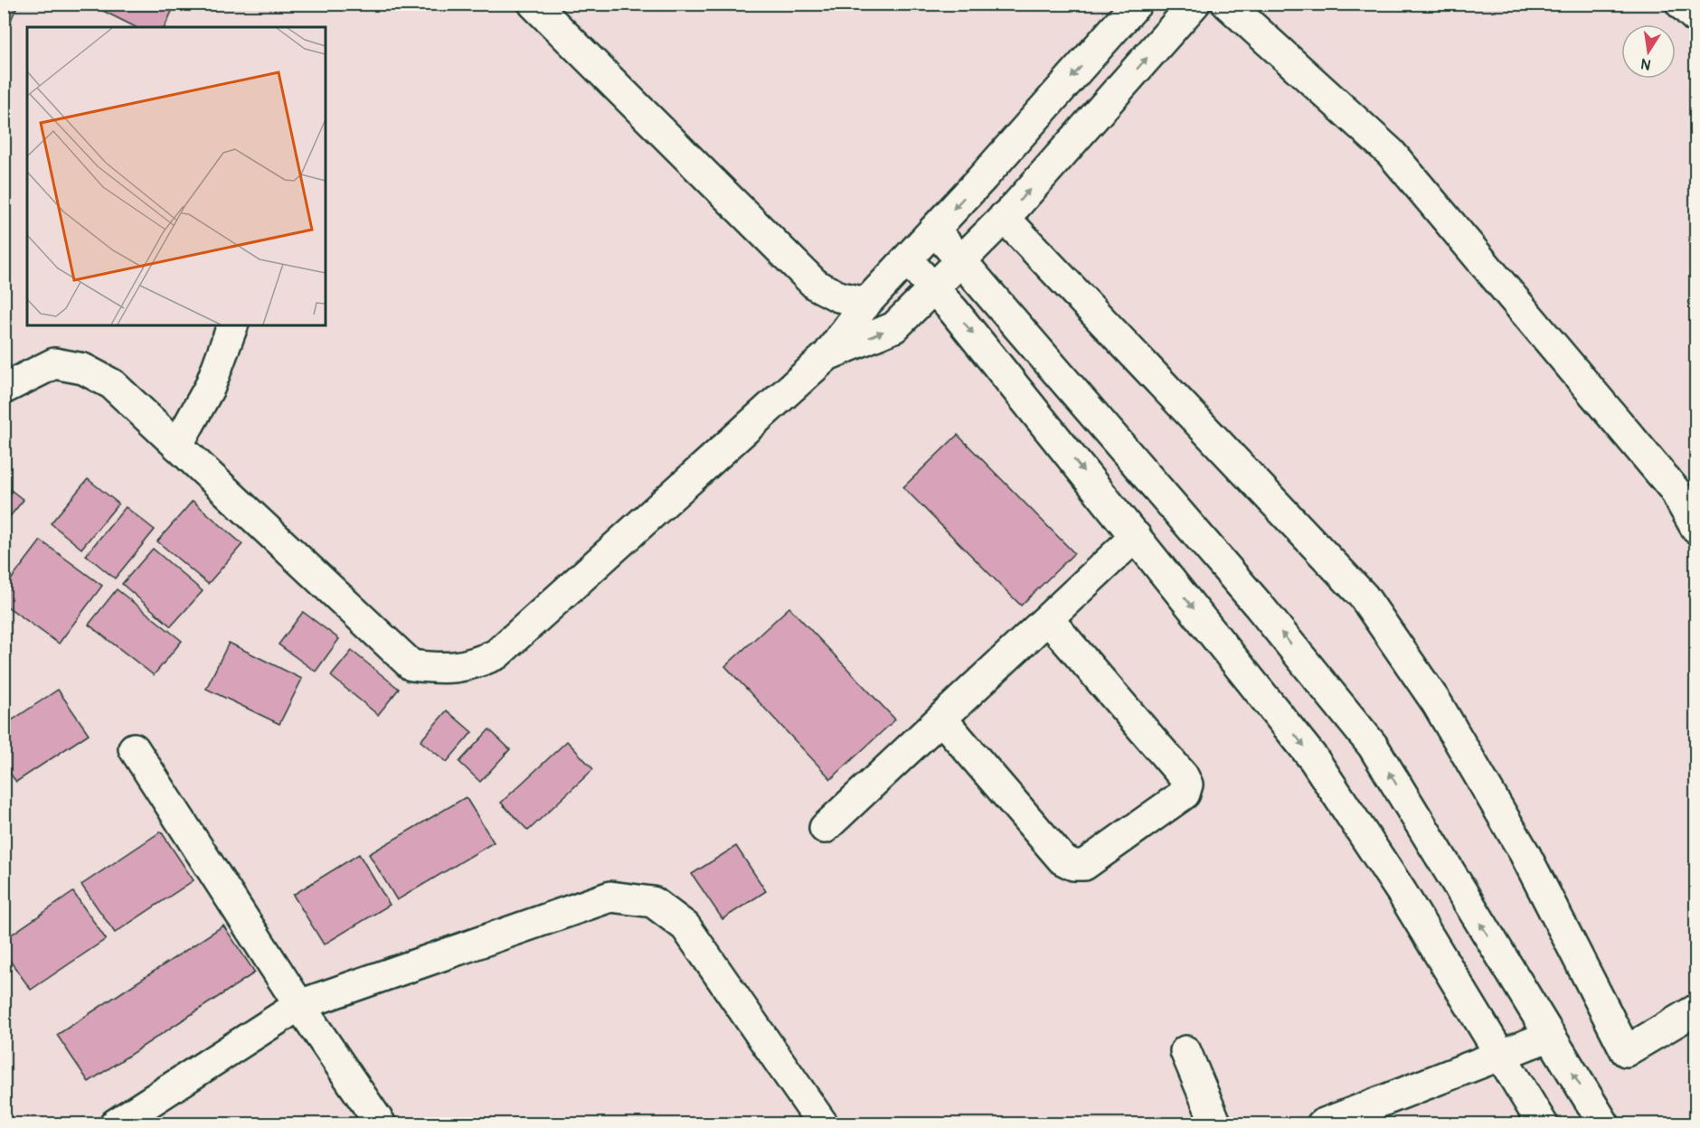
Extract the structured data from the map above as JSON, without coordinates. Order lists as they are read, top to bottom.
{
  "north": "bottom"
}
